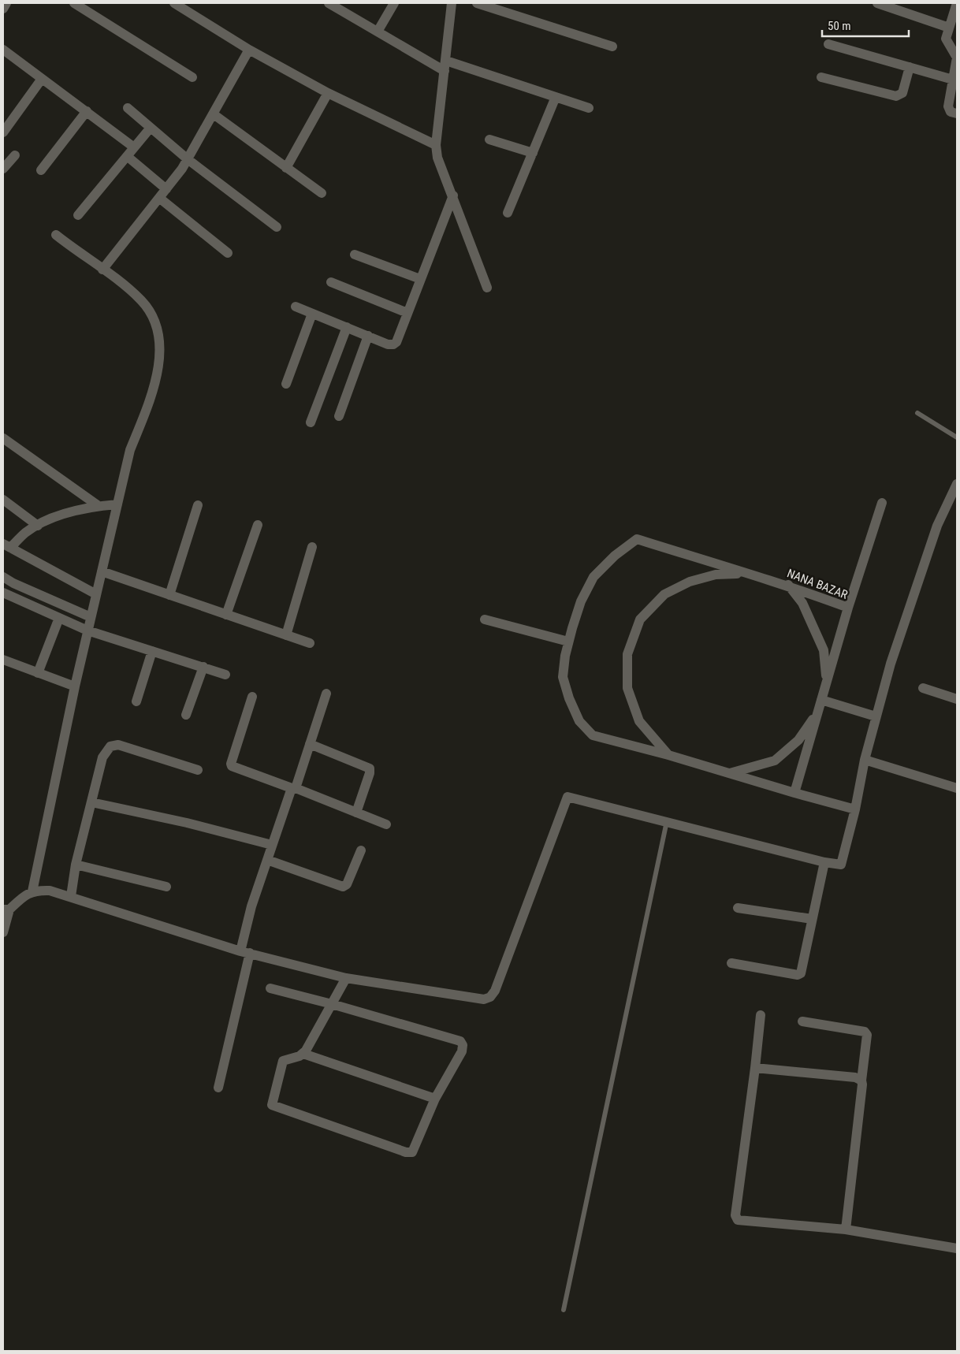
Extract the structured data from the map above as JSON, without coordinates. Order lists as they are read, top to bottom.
{
  "streets": {
    "street": ["NANA BAZAR"]
  },
  "scale_bar": "50 m"
}
